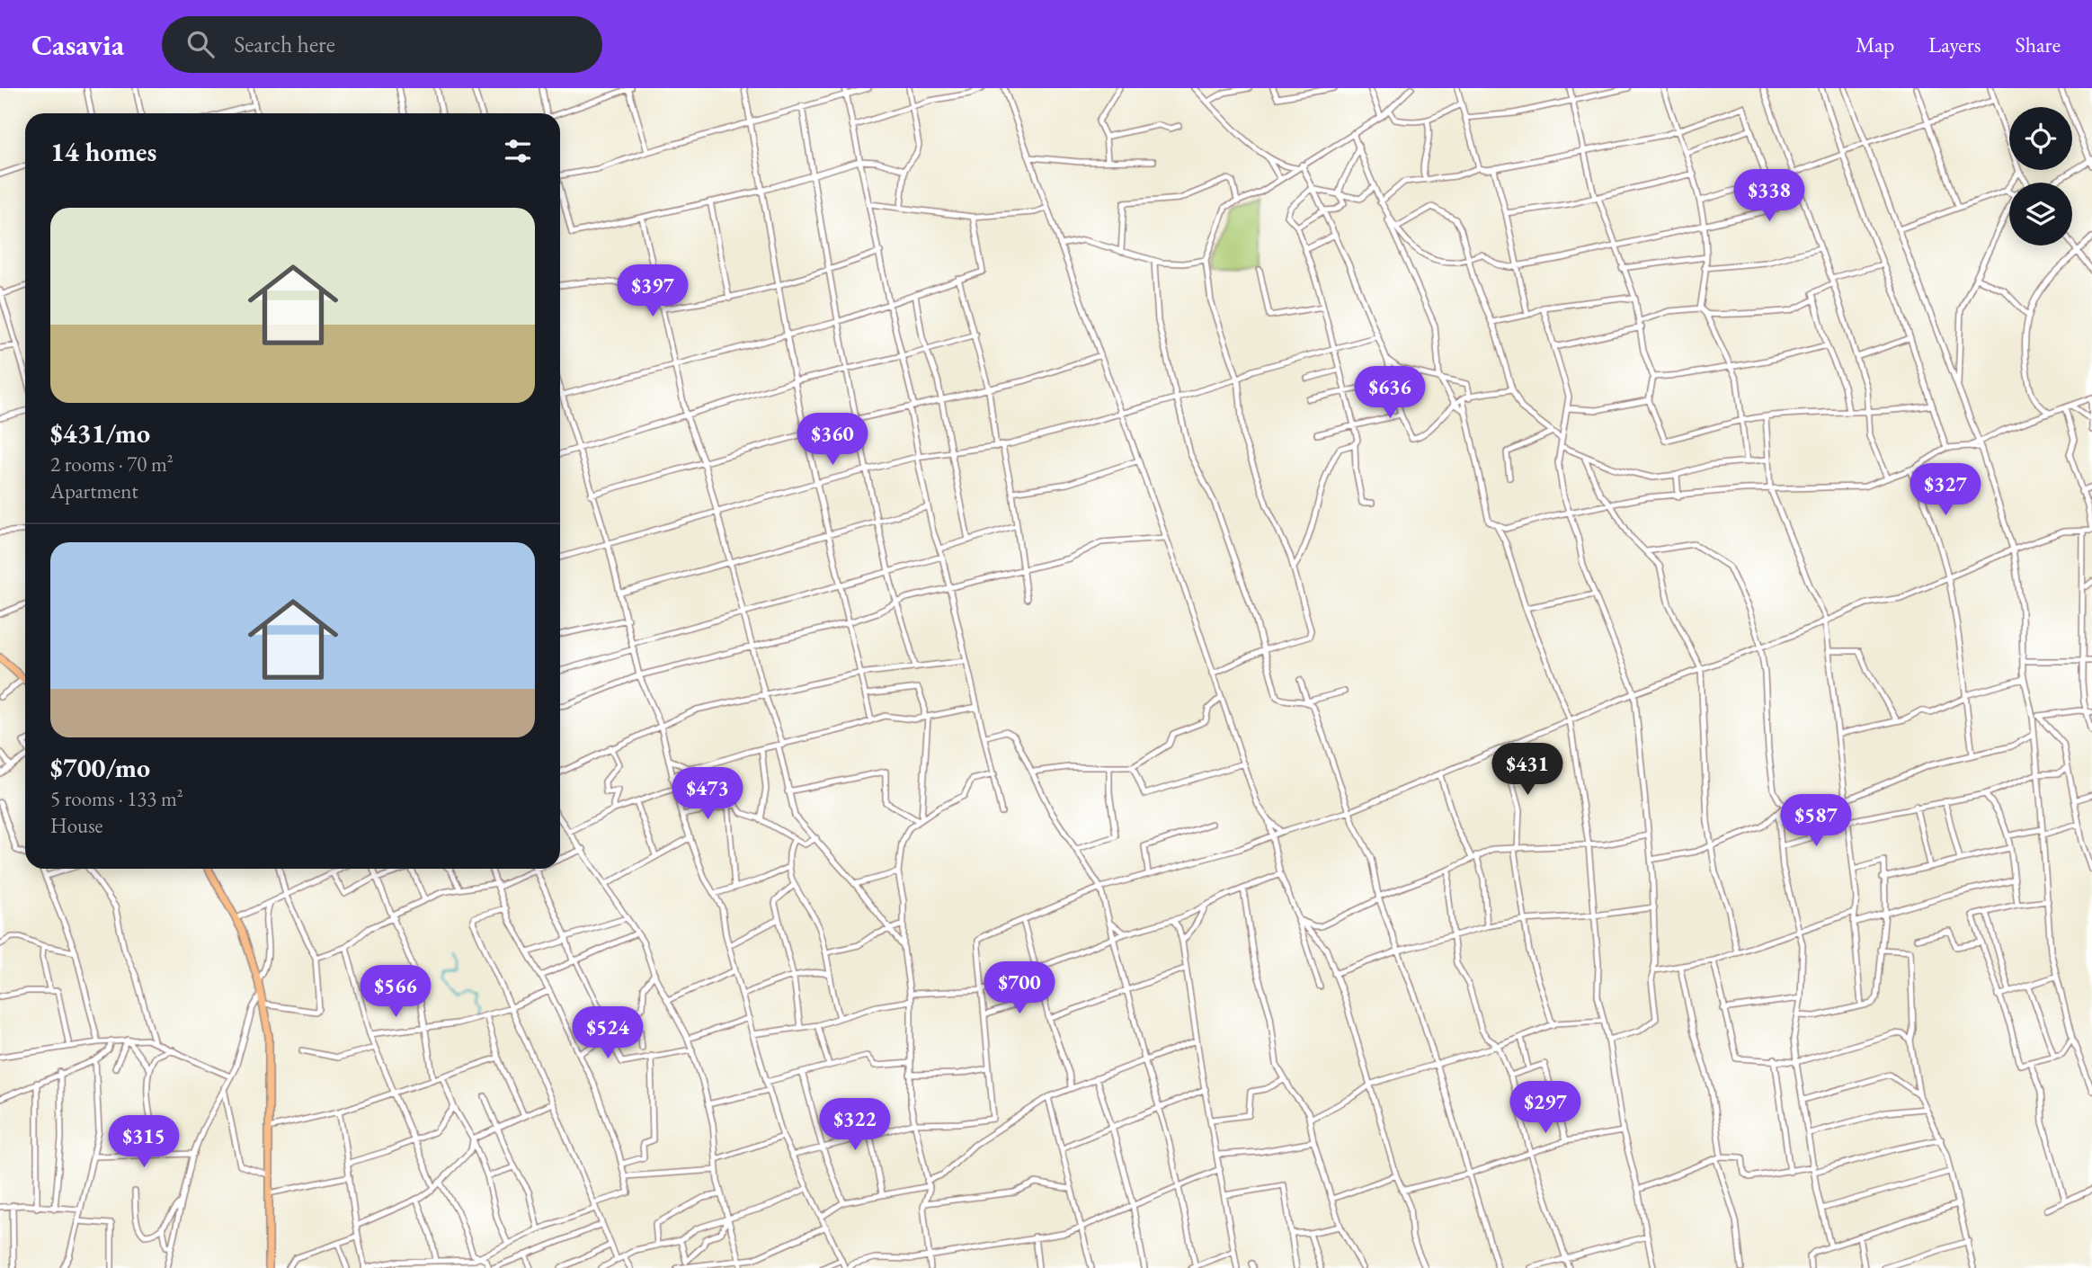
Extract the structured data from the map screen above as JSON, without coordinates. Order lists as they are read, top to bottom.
{
  "page": {
    "header": "Casavia",
    "search": "Search here",
    "nav": ["Map", "Layers", "Share"],
    "heading": "14 homes",
    "price": [
      "$338",
      "$397",
      "$636",
      "$360",
      "$327",
      "$431",
      "$473",
      "$587",
      "$700",
      "$566",
      "$524",
      "$297",
      "$322",
      "$315"
    ],
    "list": [
      {
        "name": "$431/mo",
        "note": "2 rooms · 70 m² · Apartment"
      },
      {
        "name": "$700/mo",
        "note": "5 rooms · 133 m² · House"
      }
    ]
  }
}
